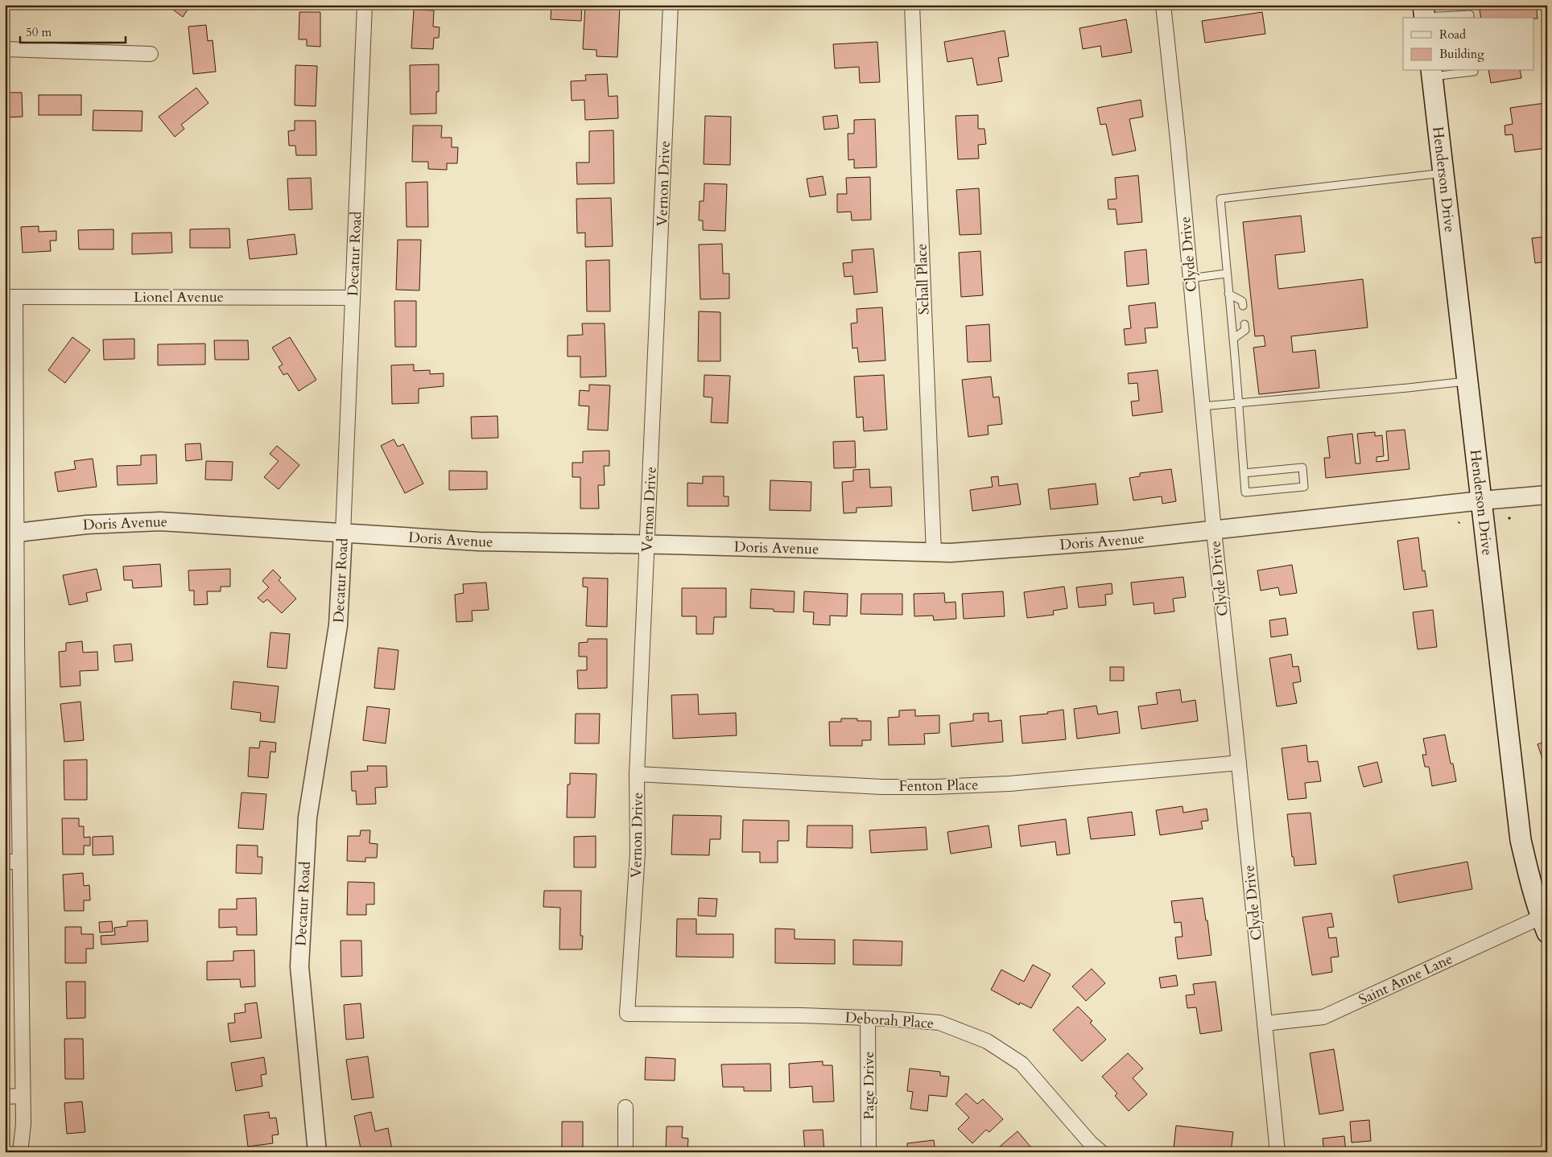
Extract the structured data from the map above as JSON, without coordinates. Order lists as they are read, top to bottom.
{
  "streets": {
    "main road": ["Henderson Drive"],
    "street": [
      "Vernon Drive",
      "Decatur Road",
      "Clyde Drive",
      "Schall Place",
      "Lionel Avenue",
      "Doris Avenue",
      "Fenton Place",
      "Saint Anne Lane",
      "Deborah Place",
      "Page Drive"
    ]
  },
  "crossings": [
    ["Henderson Drive", "Doris Avenue"],
    ["Henderson Drive", "Saint Anne Lane"],
    ["Vernon Drive", "Doris Avenue"],
    ["Vernon Drive", "Fenton Place"],
    ["Vernon Drive", "Deborah Place"],
    ["Decatur Road", "Lionel Avenue"],
    ["Decatur Road", "Doris Avenue"],
    ["Clyde Drive", "Doris Avenue"],
    ["Clyde Drive", "Fenton Place"],
    ["Clyde Drive", "Saint Anne Lane"],
    ["Schall Place", "Doris Avenue"],
    ["Deborah Place", "Page Drive"]
  ],
  "legend": ["Road", "Building"],
  "scale_bar": "50 m"
}
